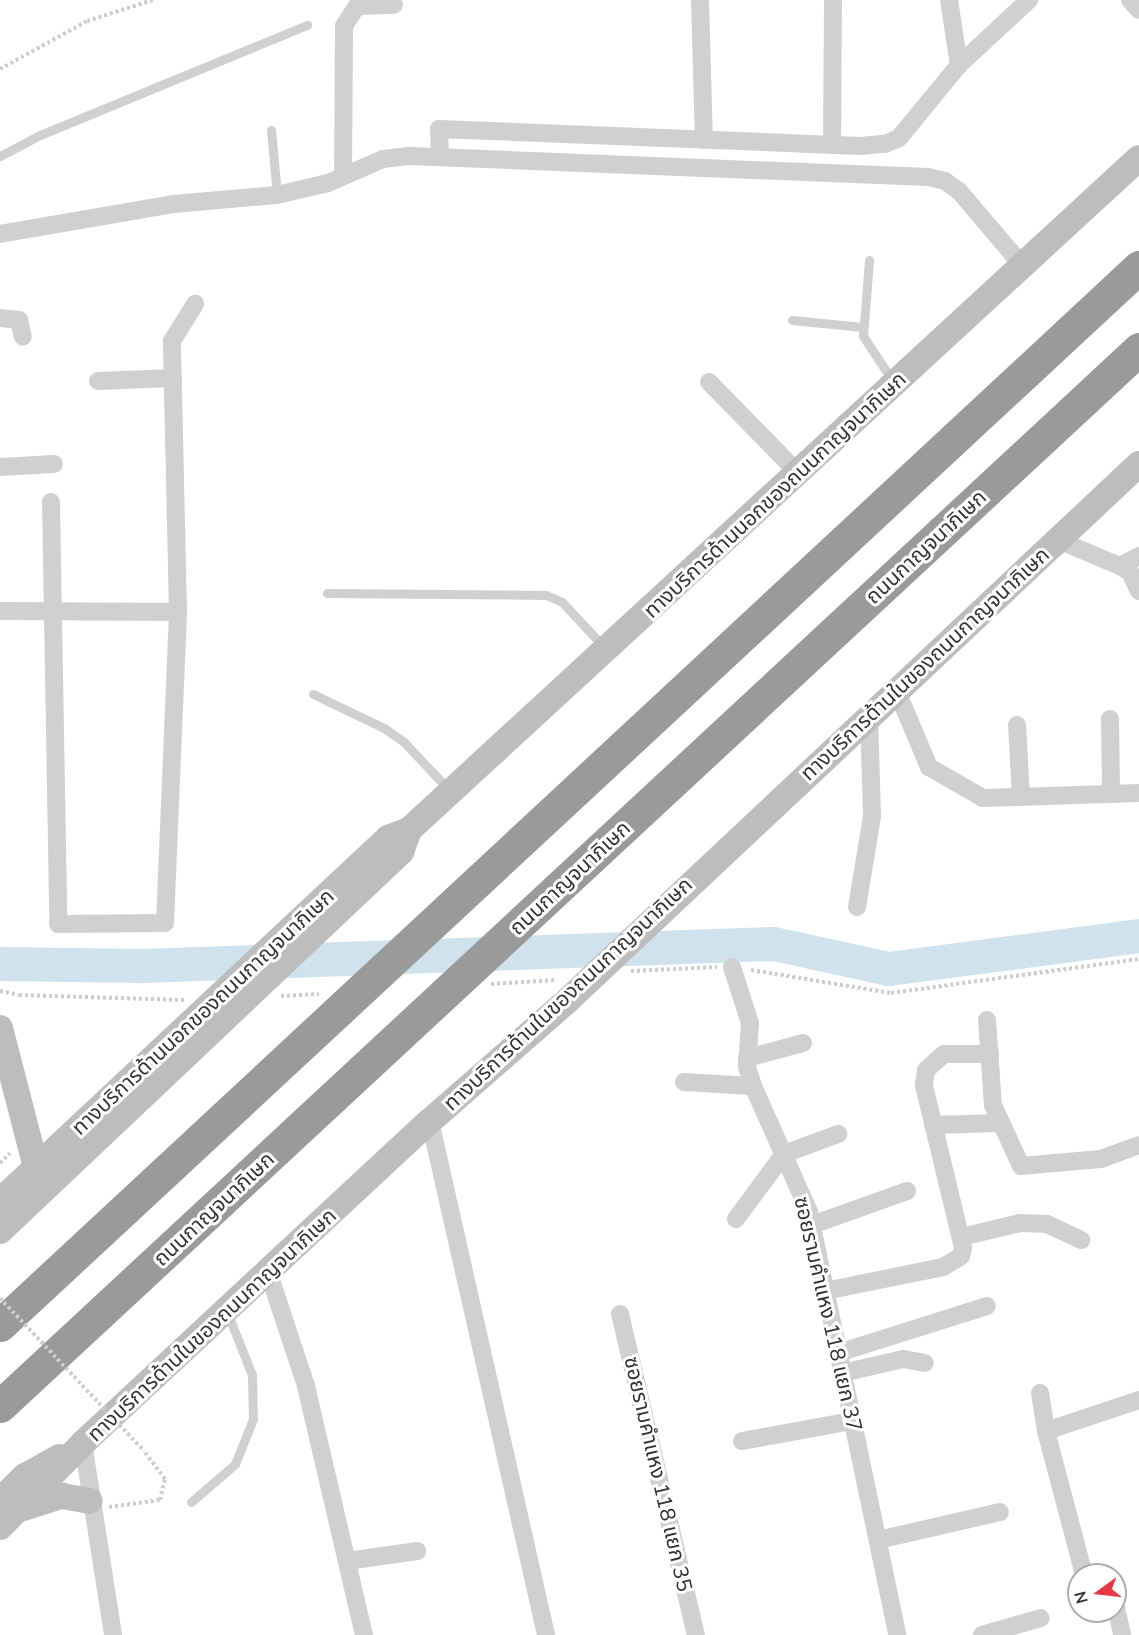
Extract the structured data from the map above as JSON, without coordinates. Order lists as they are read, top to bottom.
{
  "streets": {
    "highway": ["ถนนกาญจนาภิเษก"],
    "main road": ["ทางบริการด้านนอกของถนนกาญจนาภิเษก", "ทางบริการด้านในของถนนกาญจนาภิเษก"],
    "street": ["ซอยรามคำแหง 118 แยก 37", "ซอยรามคำแหง 118 แยก 35"]
  },
  "north": "left"
}
